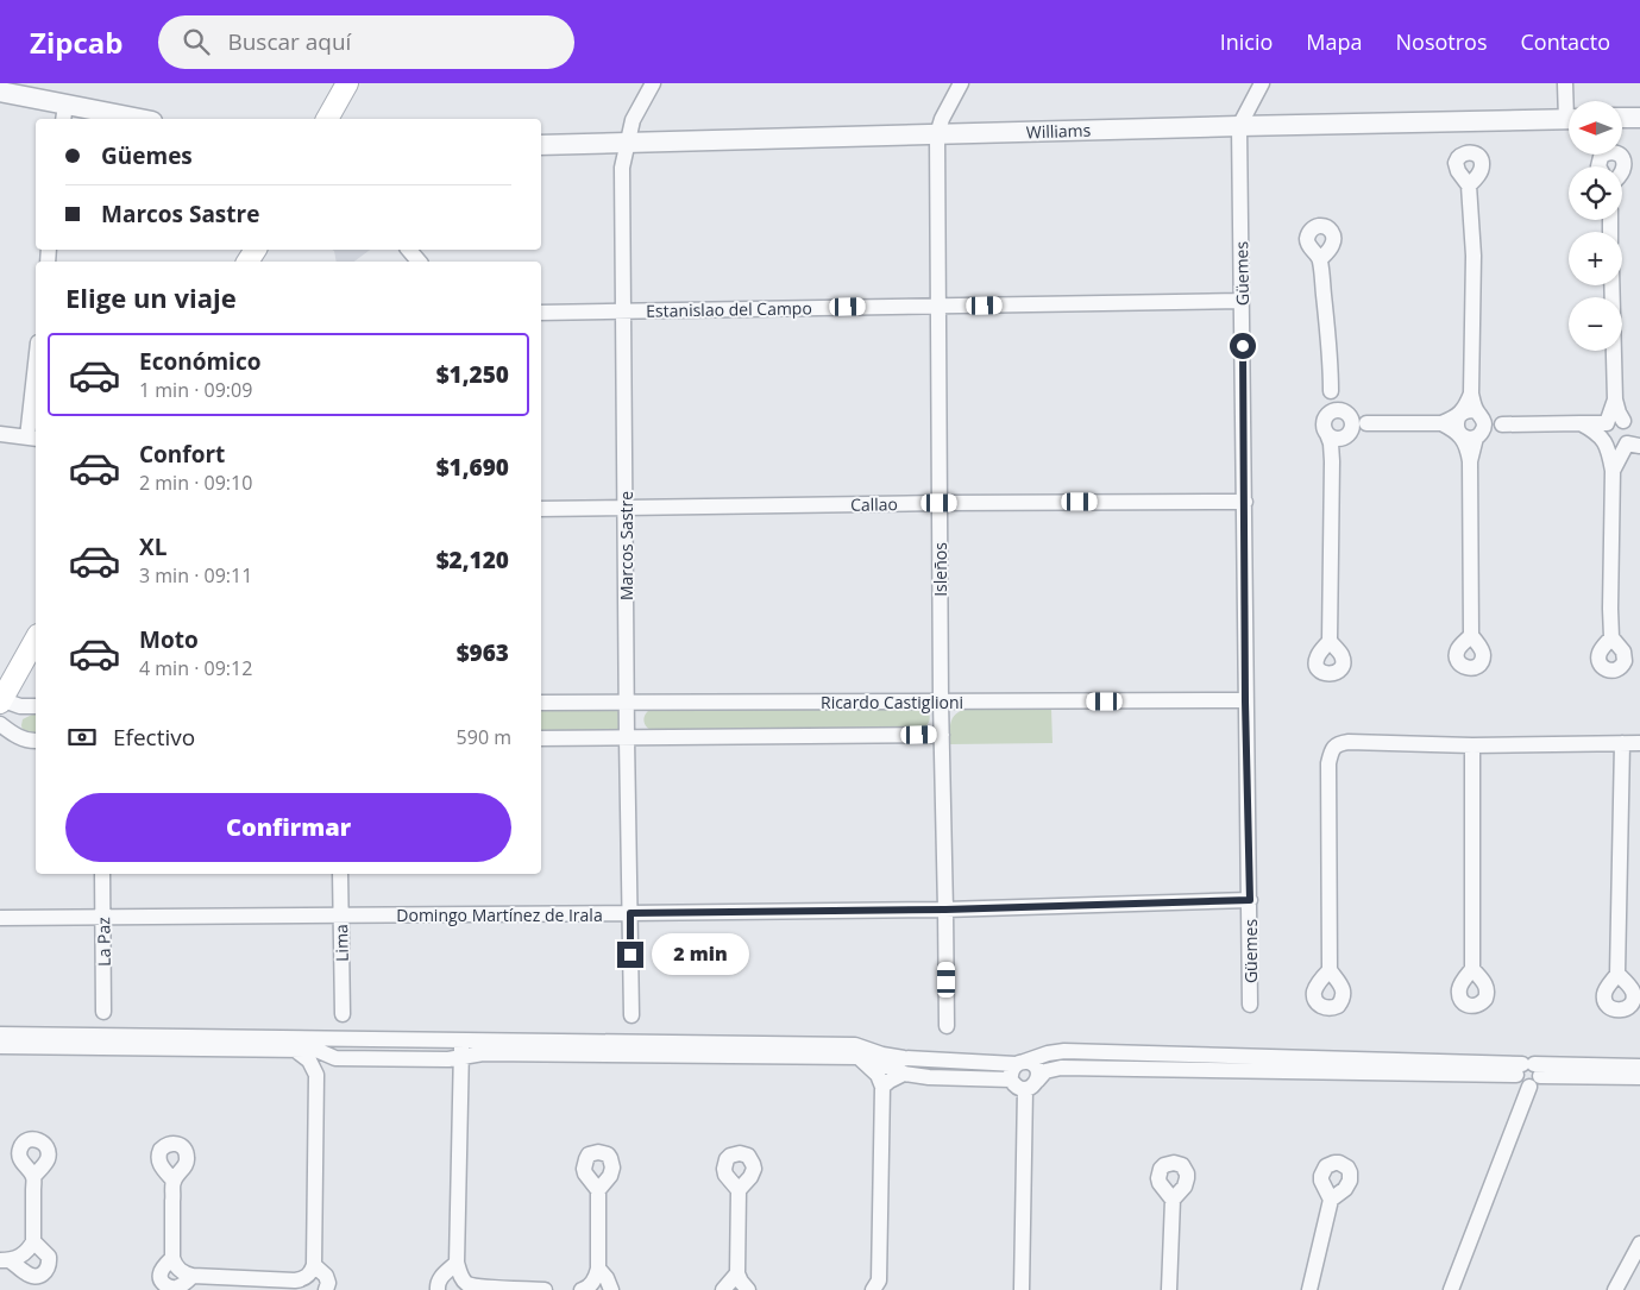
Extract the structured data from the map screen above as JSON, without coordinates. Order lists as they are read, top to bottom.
{
  "streets": {
    "street": [
      "Williams",
      "Güemes",
      "Estanislao del Campo",
      "Callao",
      "Marcos Sastre",
      "Isleños",
      "Ricardo Castiglioni",
      "Domingo Martínez de Irala",
      "La Paz",
      "Lima"
    ]
  },
  "crossings": [
    ["Williams", "Güemes"],
    ["Williams", "Marcos Sastre"],
    ["Williams", "Isleños"],
    ["Güemes", "Estanislao del Campo"],
    ["Güemes", "Callao"],
    ["Güemes", "Ricardo Castiglioni"],
    ["Güemes", "Domingo Martínez de Irala"],
    ["Estanislao del Campo", "Marcos Sastre"],
    ["Estanislao del Campo", "Isleños"],
    ["Callao", "Marcos Sastre"],
    ["Callao", "Isleños"],
    ["Marcos Sastre", "Ricardo Castiglioni"],
    ["Marcos Sastre", "Domingo Martínez de Irala"],
    ["Isleños", "Ricardo Castiglioni"],
    ["Isleños", "Domingo Martínez de Irala"],
    ["Domingo Martínez de Irala", "La Paz"],
    ["Domingo Martínez de Irala", "Lima"]
  ],
  "north": "left",
  "page": {
    "header": "Zipcab",
    "search": "Buscar aquí",
    "nav": [
      "Inicio",
      "Mapa",
      "Nosotros",
      "Contacto"
    ],
    "map_buttons": ["+", "−"],
    "banner": ["Güemes", "Marcos Sastre"],
    "heading": "Elige un viaje",
    "list": [
      {
        "name": "Económico",
        "note": "1 min · 09:09",
        "value": "$1,250"
      },
      {
        "name": "Confort",
        "note": "2 min · 09:10",
        "value": "$1,690"
      },
      {
        "name": "XL",
        "note": "3 min · 09:11",
        "value": "$2,120"
      },
      {
        "name": "Moto",
        "note": "4 min · 09:12",
        "value": "$963"
      }
    ],
    "pay": ["Efectivo", "590 m"],
    "buttons": "Confirmar",
    "bubble": "2 min"
  }
}
